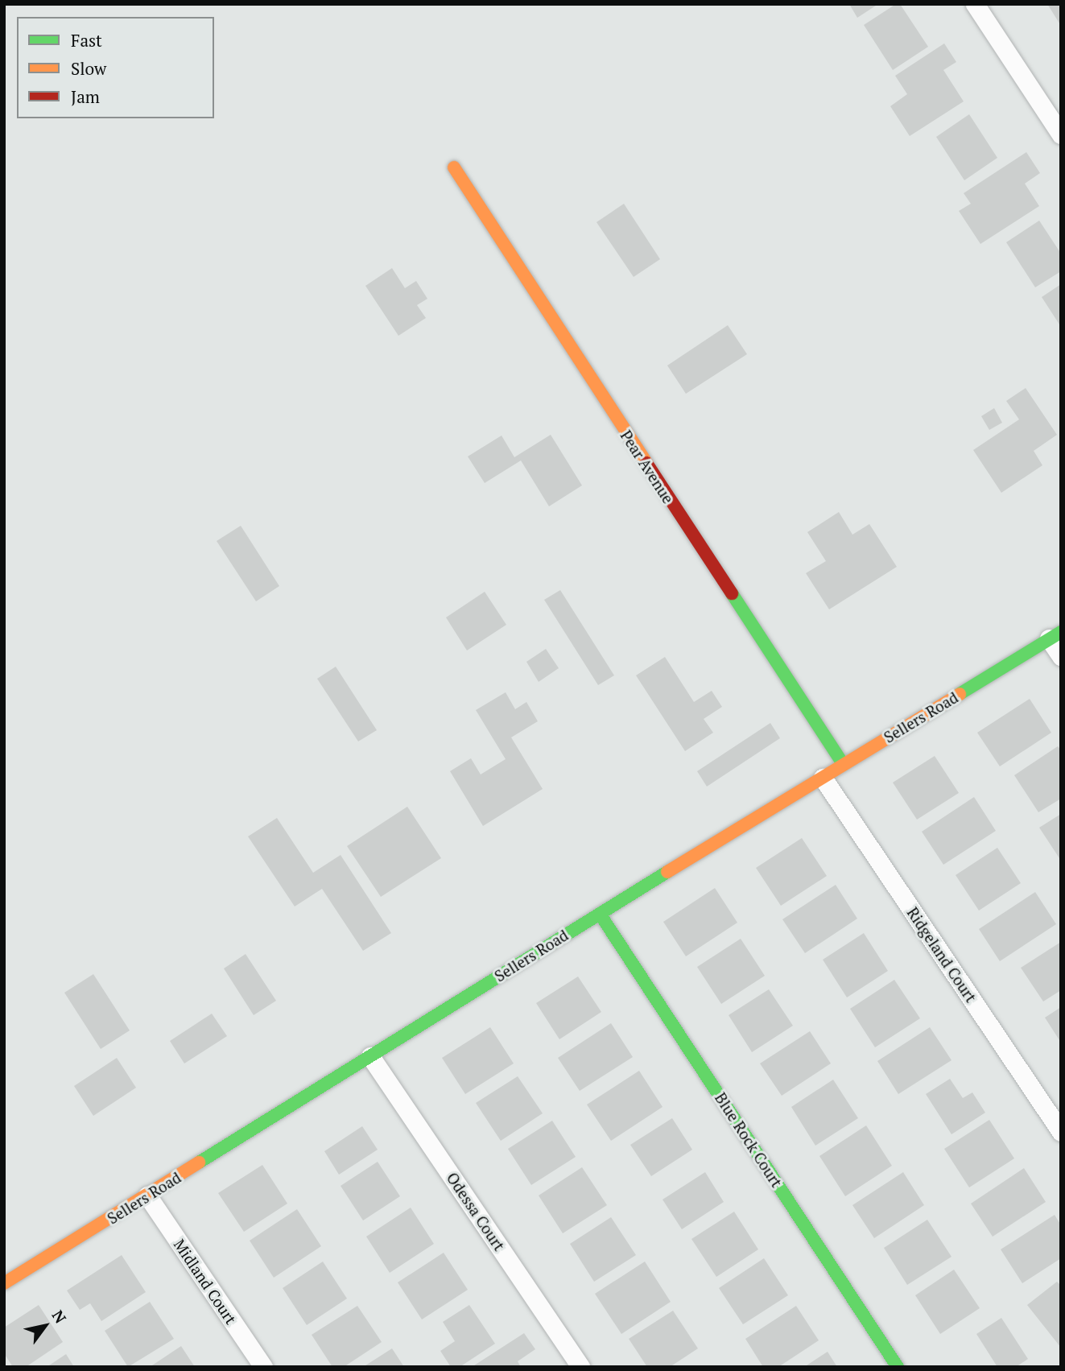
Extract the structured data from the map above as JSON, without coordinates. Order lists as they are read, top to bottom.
{
  "streets": {
    "street": [
      "Pear Avenue",
      "Sellers Road",
      "Ridgeland Court",
      "Blue Rock Court",
      "Odessa Court",
      "Midland Court"
    ]
  },
  "crossings": [
    ["Pear Avenue", "Sellers Road"],
    ["Sellers Road", "Ridgeland Court"],
    ["Sellers Road", "Blue Rock Court"],
    ["Sellers Road", "Odessa Court"],
    ["Sellers Road", "Midland Court"]
  ],
  "legend": ["Fast", "Slow", "Jam"],
  "north": "top right"
}
